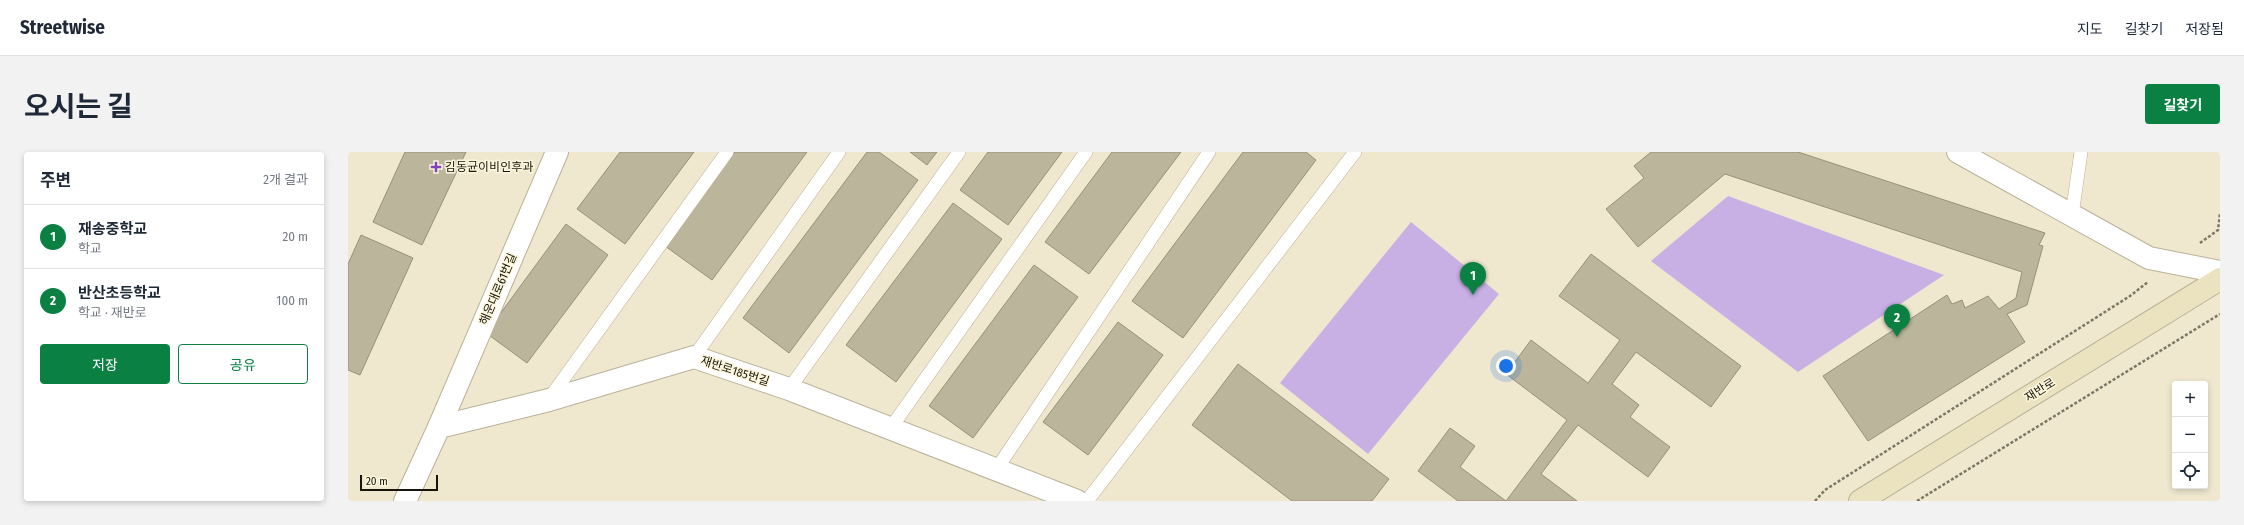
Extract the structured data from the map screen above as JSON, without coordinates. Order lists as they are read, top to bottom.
{
  "streets": {
    "main road": ["재반로"],
    "street": ["해운대로61번길", "재반로185번길"]
  },
  "crossings": [
    ["해운대로61번길", "재반로185번길"]
  ],
  "places": {
    "health": ["김동균이비인후과"]
  },
  "scale_bar": "20 m",
  "page": {
    "header": "Streetwise",
    "nav": ["지도", "길찾기", "저장됨"],
    "title": "오시는 길",
    "buttons": [
      "길찾기",
      ["저장", "공유"]
    ],
    "heading": ["주변", "2개 결과"],
    "list": [
      {
        "mark": "1",
        "name": "재송중학교",
        "note": "학교",
        "value": "20 m"
      },
      {
        "mark": "2",
        "name": "반산초등학교",
        "note": "학교 · 재반로",
        "value": "100 m"
      }
    ],
    "pins": ["1", "2"],
    "map_buttons": ["+", "−"],
    "scale": "20 m"
  }
}
